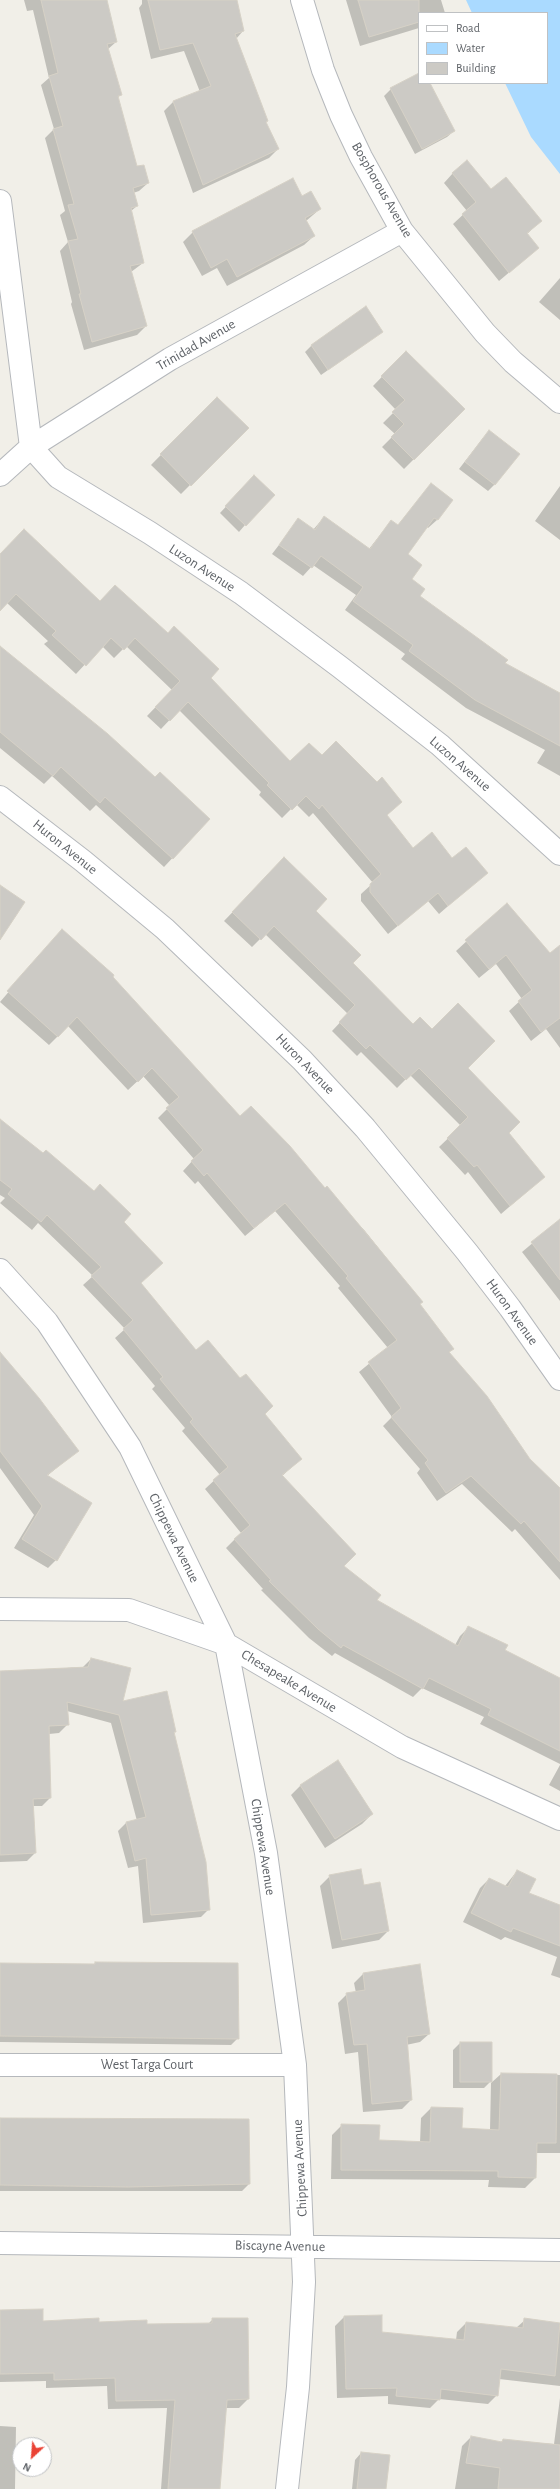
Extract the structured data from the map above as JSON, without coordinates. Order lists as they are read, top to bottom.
{
  "streets": {
    "street": [
      "Bosphorous Avenue",
      "Trinidad Avenue",
      "Luzon Avenue",
      "Huron Avenue",
      "Chippewa Avenue",
      "Chesapeake Avenue",
      "West Targa Court",
      "Biscayne Avenue"
    ]
  },
  "crossings": [
    ["Bosphorous Avenue", "Trinidad Avenue"],
    ["Trinidad Avenue", "Luzon Avenue"],
    ["Chippewa Avenue", "Chesapeake Avenue"],
    ["Chippewa Avenue", "West Targa Court"],
    ["Chippewa Avenue", "Biscayne Avenue"]
  ],
  "legend": ["Road", "Water", "Building"],
  "north": "bottom left"
}
